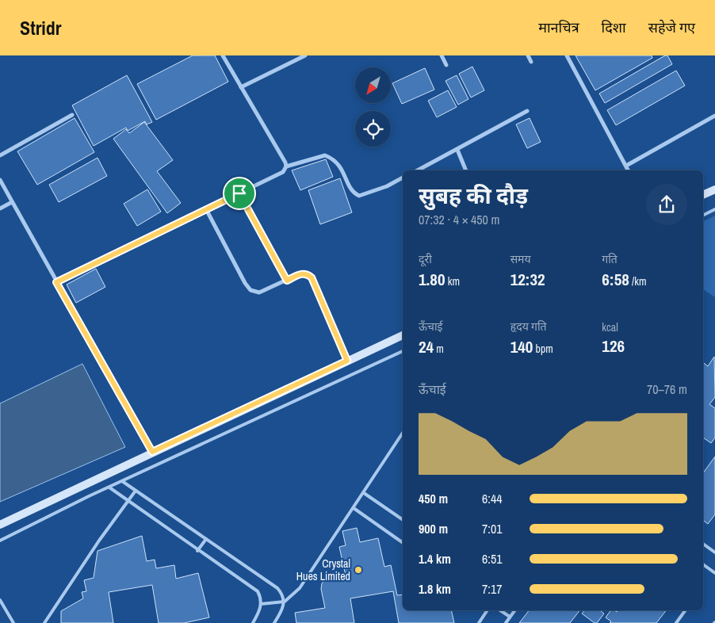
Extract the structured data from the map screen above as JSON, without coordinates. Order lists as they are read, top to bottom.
{
  "places": ["Crystal Hues Limited"],
  "north": "bottom left",
  "page": {
    "header": "Stridr",
    "nav": ["मानचित्र", "दिशा", "सहेजे गए"],
    "heading": ["सुबह की दौड़", "07:32 · 4 × 450 m"],
    "stats": [
      ["दूरी", "1.80 km"],
      ["समय", "12:32"],
      ["गति", "6:58 /km"],
      ["ऊँचाई", "24 m"],
      ["हृदय गति", "140 bpm"],
      ["kcal", "126"]
    ],
    "chart": ["ऊँचाई", "70–76 m"],
    "list": [
      {
        "name": "450 m",
        "note": "6:44"
      },
      {
        "name": "900 m",
        "note": "7:01"
      },
      {
        "name": "1.4 km",
        "note": "6:51"
      },
      {
        "name": "1.8 km",
        "note": "7:17"
      }
    ]
  }
}
